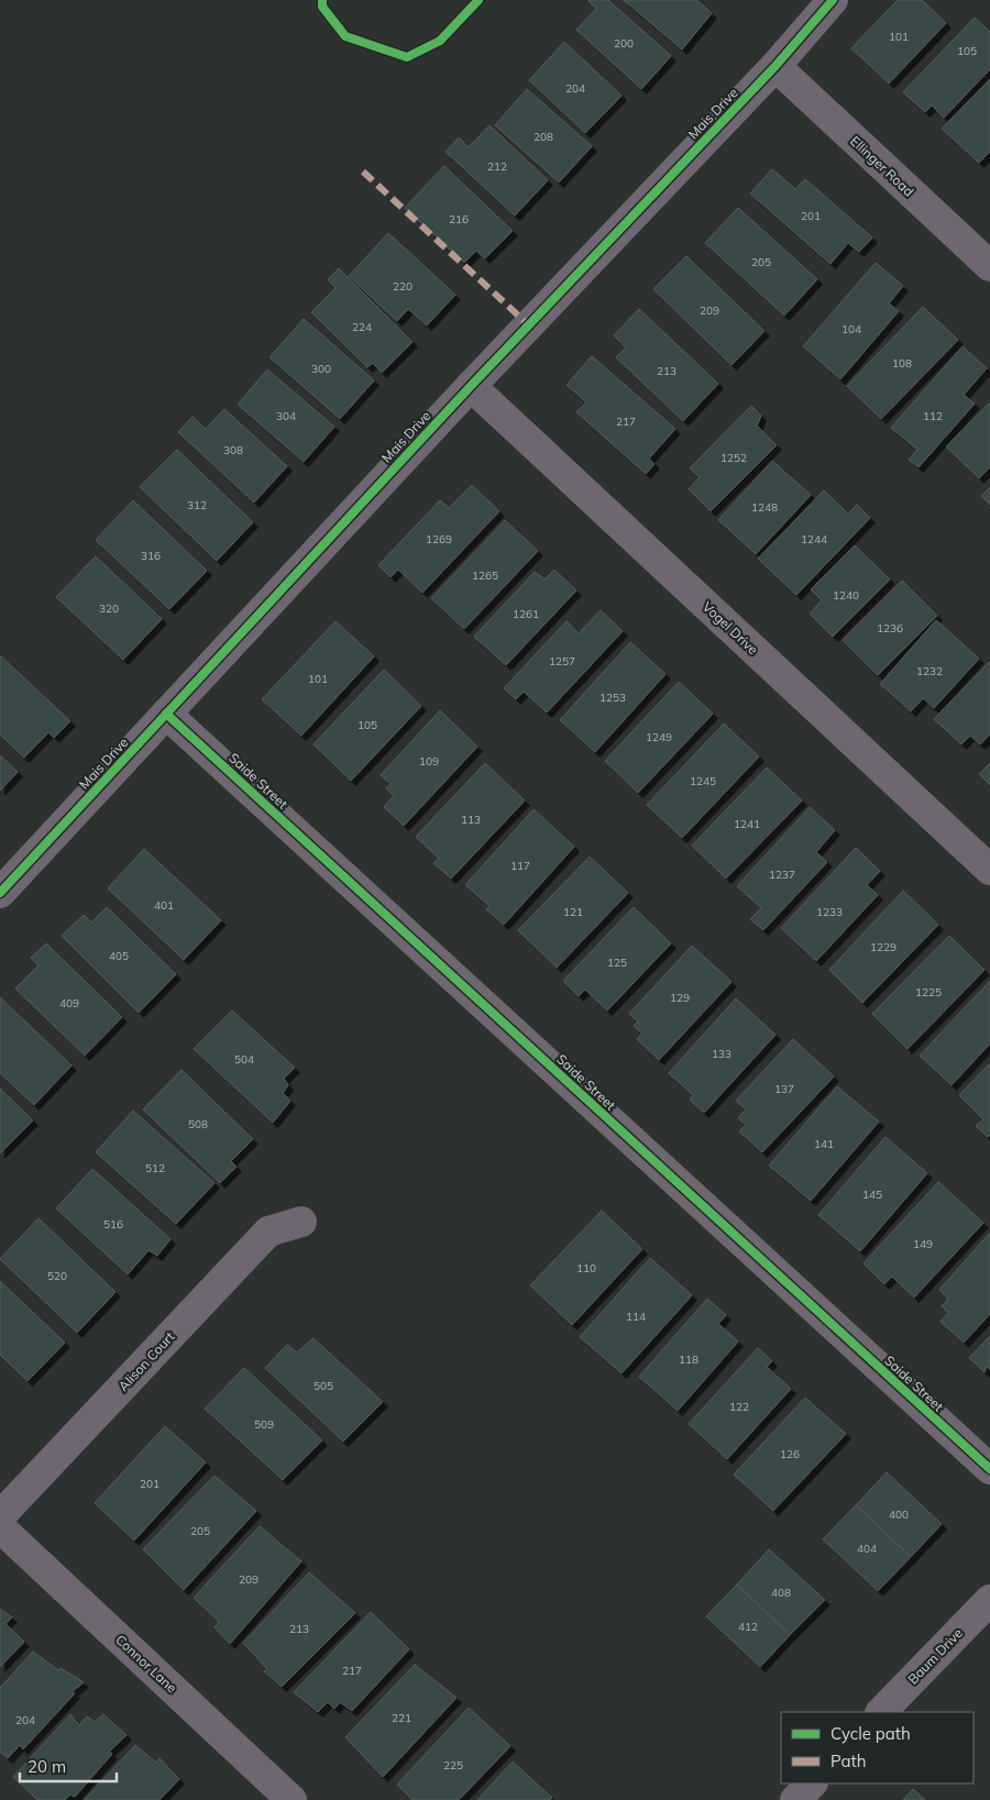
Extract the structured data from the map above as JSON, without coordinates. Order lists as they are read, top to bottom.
{
  "streets": {
    "street": [
      "Mais Drive",
      "Ellinger Road",
      "Vogel Drive",
      "Saide Street",
      "Alison Court",
      "Baum Drive",
      "Connor Lane"
    ]
  },
  "crossings": [
    ["Mais Drive", "Ellinger Road"],
    ["Mais Drive", "Vogel Drive"],
    ["Mais Drive", "Saide Street"]
  ],
  "house_numbers": [
    "101",
    "200",
    "105",
    "204",
    "208",
    "212",
    "201",
    "216",
    "205",
    "220",
    "209",
    "224",
    "104",
    "108",
    "300",
    "213",
    "304",
    "112",
    "217",
    "308",
    "1252",
    "312",
    "1248",
    "1269",
    "1244",
    "316",
    "1265",
    "1240",
    "320",
    "1261",
    "1236",
    "1257",
    "1232",
    "101",
    "1253",
    "105",
    "1249",
    "109",
    "1245",
    "113",
    "1241",
    "117",
    "1237",
    "401",
    "121",
    "1233",
    "1229",
    "405",
    "125",
    "1225",
    "129",
    "409",
    "133",
    "504",
    "137",
    "508",
    "141",
    "512",
    "145",
    "516",
    "149",
    "110",
    "520",
    "114",
    "118",
    "505",
    "122",
    "509",
    "126",
    "201",
    "400",
    "205",
    "404",
    "209",
    "408",
    "412",
    "213",
    "217",
    "221",
    "204",
    "225"
  ],
  "legend": ["Cycle path", "Path"],
  "scale_bar": "20 m"
}
